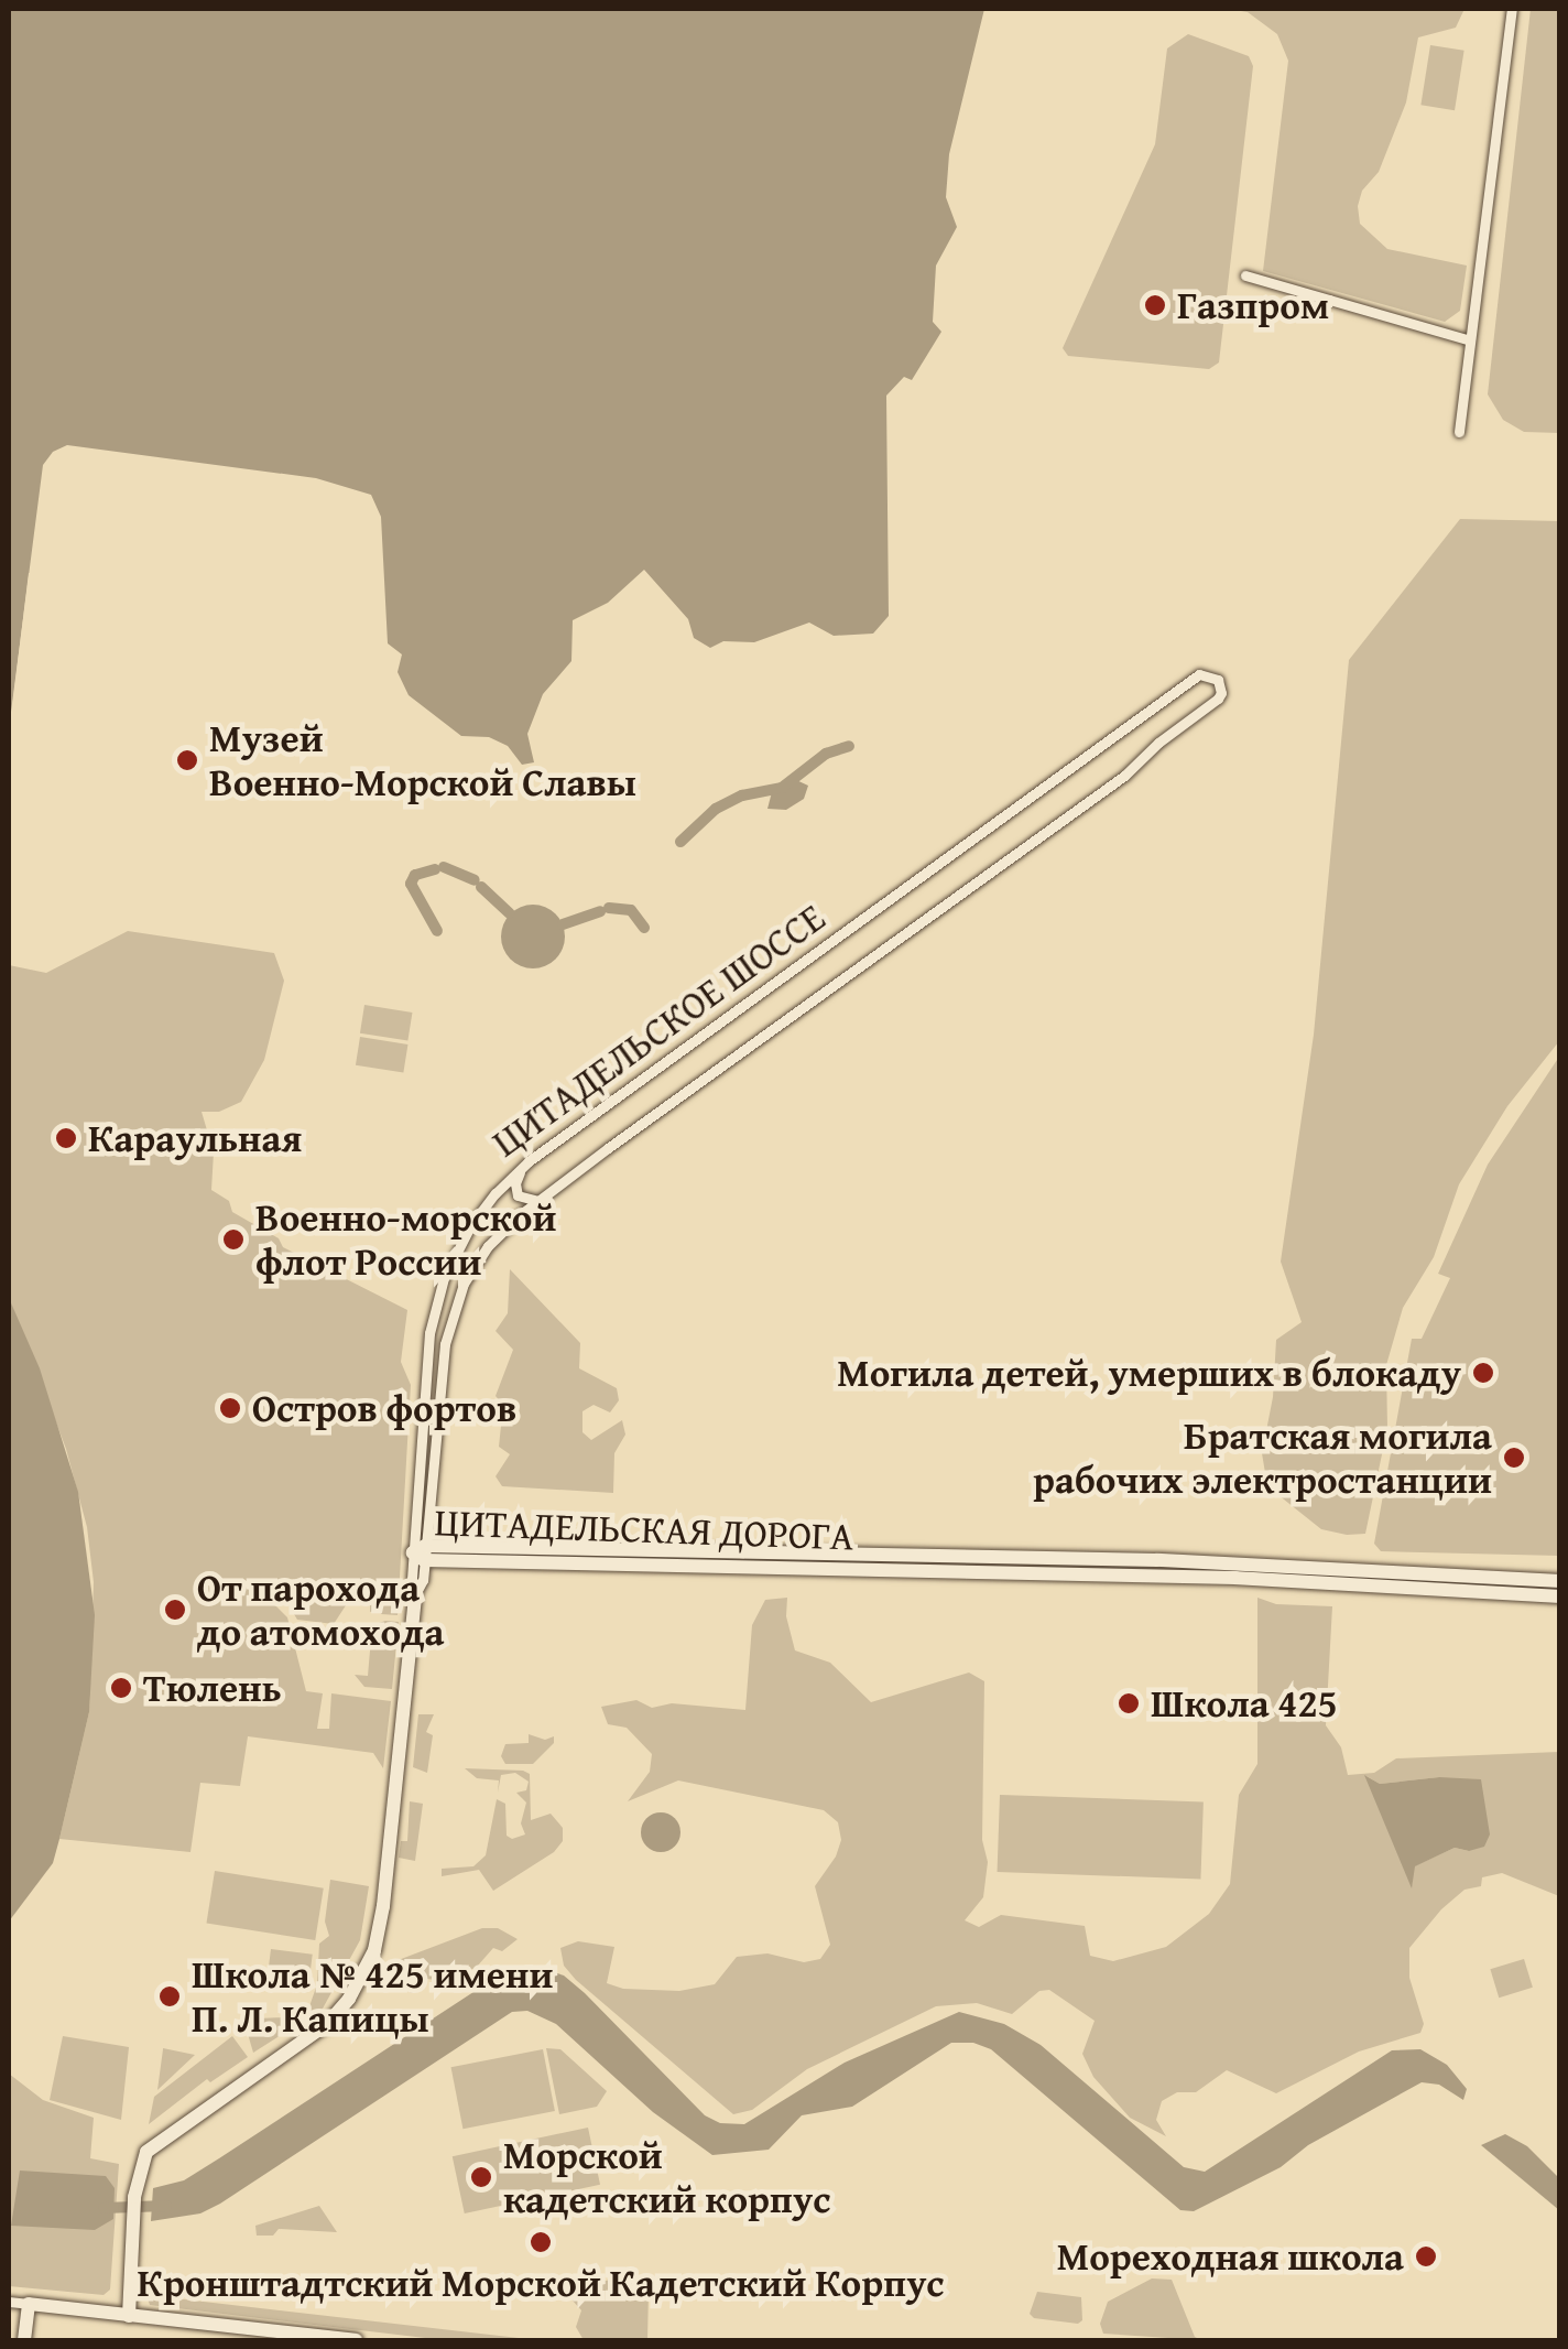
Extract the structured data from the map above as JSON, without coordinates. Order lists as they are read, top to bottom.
{
  "streets": {
    "street": ["ЦИТАДЕЛЬСКОЕ ШОССЕ", "ЦИТАДЕЛЬСКАЯ ДОРОГА"]
  },
  "crossings": [
    ["ЦИТАДЕЛЬСКОЕ ШОССЕ", "ЦИТАДЕЛЬСКАЯ ДОРОГА"]
  ],
  "places": [
    "Газпром",
    "Музей Военно-Морской Славы",
    "Караульная",
    "Военно-морской флот России",
    "Могила детей, умерших в блокаду",
    "Остров фортов",
    "Братская могила рабочих электростанции",
    "От парохода до атомохода",
    "Тюлень",
    "Школа 425",
    "Школа № 425 имени П. Л. Капицы",
    "Морской кадетский корпус",
    "Кронштадтский Морской Кадетский Корпус",
    "Мореходная школа"
  ]
}
